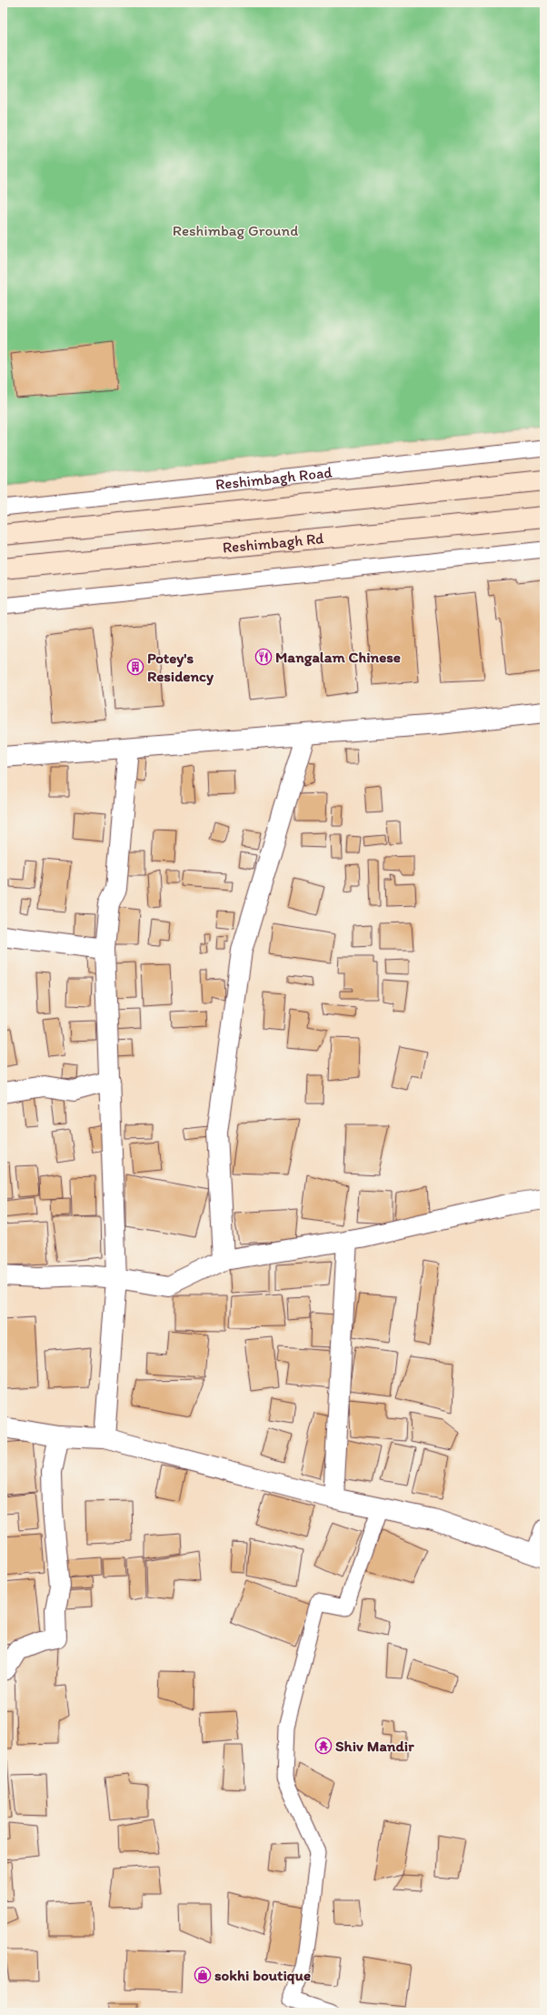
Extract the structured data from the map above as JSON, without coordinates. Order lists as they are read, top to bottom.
{
  "streets": {
    "main road": ["Reshimbagh Rd"],
    "lane": ["Reshimbagh Road"]
  },
  "parks": ["Reshimbag Ground"],
  "places": {
    "restaurant": ["Mangalam Chinese"],
    "building": ["Potey's Residency"],
    "temple": ["Shiv Mandir"],
    "shop": ["sokhi boutique"]
  }
}
